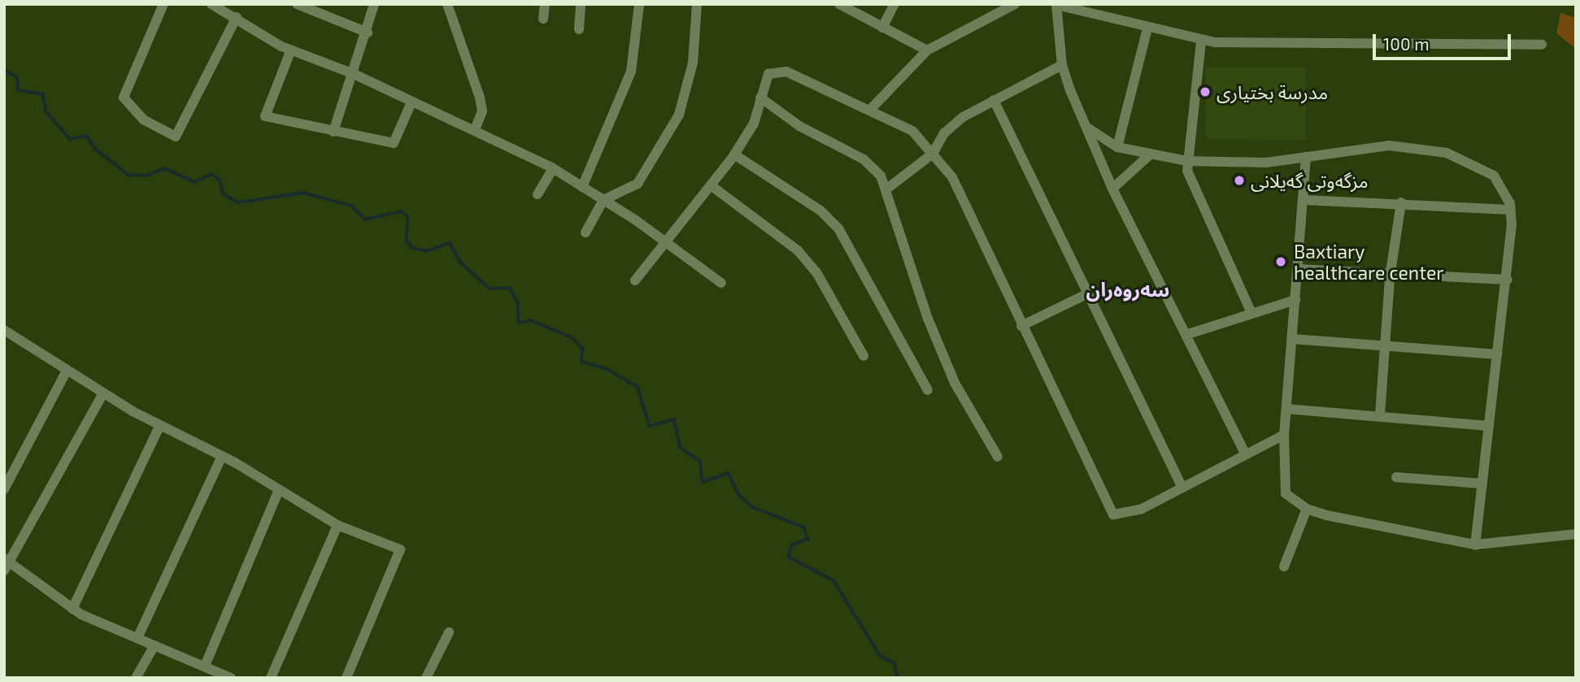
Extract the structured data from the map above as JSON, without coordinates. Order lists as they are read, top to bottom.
{
  "districts": ["سەروەران"],
  "places": ["مدرسة بختيارى", "مزگەوتی گەیلانی", "Baxtiary healthcare center"],
  "scale_bar": "100 m"
}
